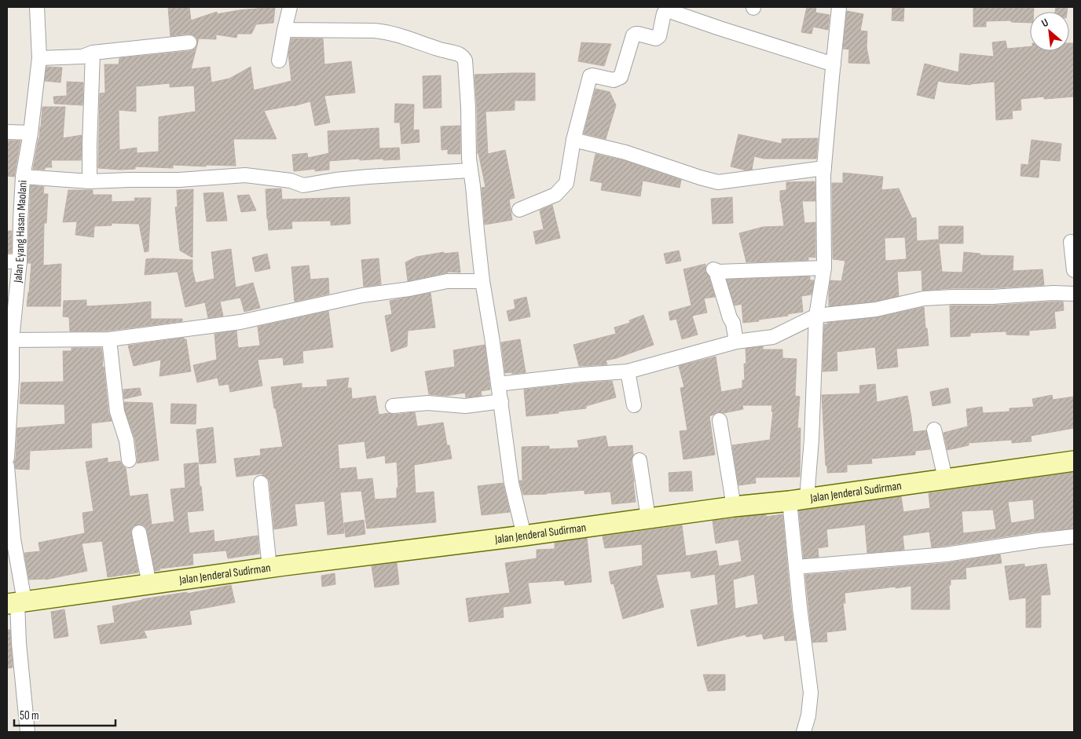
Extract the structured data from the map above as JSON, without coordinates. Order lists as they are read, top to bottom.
{
  "streets": {
    "main road": ["Jalan Jenderal Sudirman"],
    "street": ["Jalan Eyang Hasan Maolani"]
  },
  "scale_bar": "50 m",
  "north": "top left"
}
